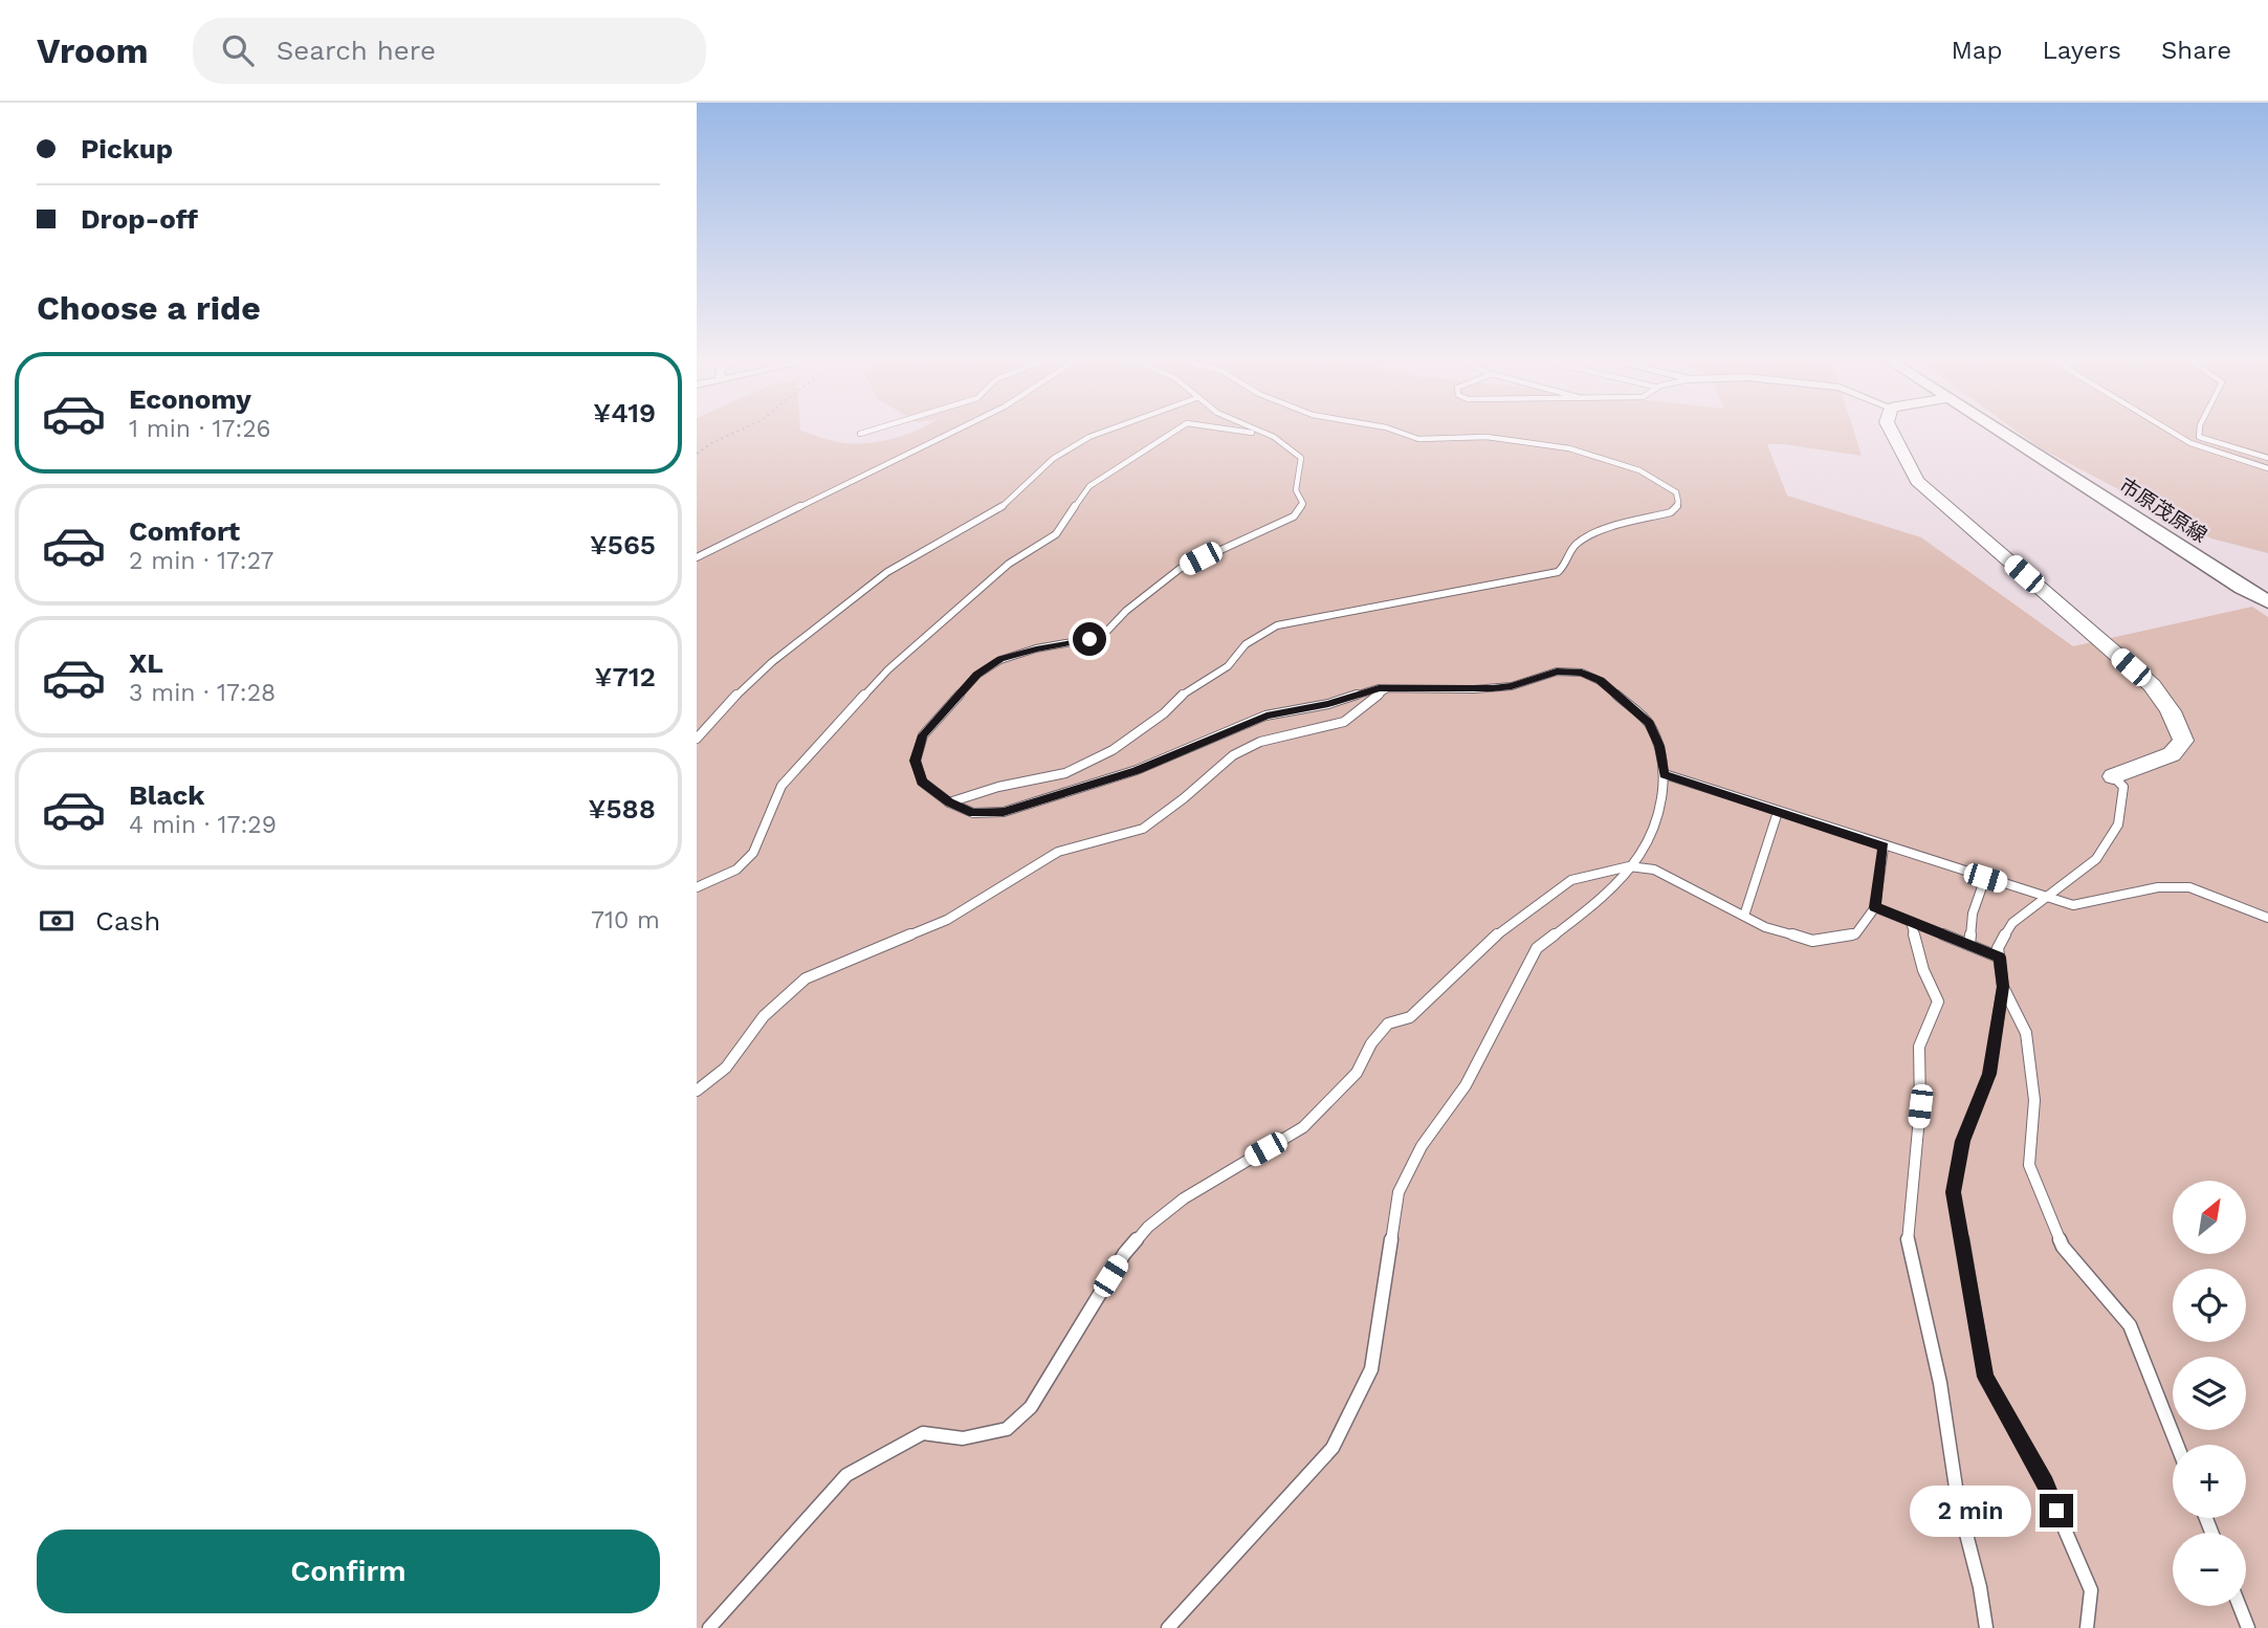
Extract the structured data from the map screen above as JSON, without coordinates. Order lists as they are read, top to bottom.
{
  "streets": {
    "main road": ["市原茂原線"]
  },
  "north": "top right",
  "page": {
    "header": "Vroom",
    "search": "Search here",
    "nav": ["Map", "Layers", "Share"],
    "banner": ["Pickup", "Drop-off"],
    "heading": "Choose a ride",
    "list": [
      {
        "name": "Economy",
        "note": "1 min · 17:26",
        "value": "¥419"
      },
      {
        "name": "Comfort",
        "note": "2 min · 17:27",
        "value": "¥565"
      },
      {
        "name": "XL",
        "note": "3 min · 17:28",
        "value": "¥712"
      },
      {
        "name": "Black",
        "note": "4 min · 17:29",
        "value": "¥588"
      }
    ],
    "pay": ["Cash", "710 m"],
    "map_buttons": ["+", "−"],
    "bubble": "2 min",
    "buttons": "Confirm"
  }
}
